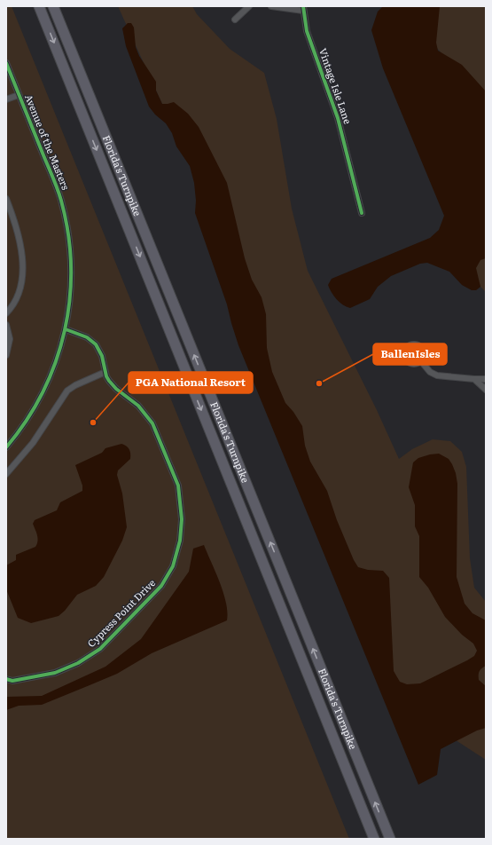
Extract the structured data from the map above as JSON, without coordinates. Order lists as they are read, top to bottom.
{
  "streets": {
    "highway": ["Florida's Turnpike"],
    "street": ["Vintage Isle Lane", "Avenue of the Masters", "Cypress Point Drive"]
  },
  "crossings": [
    ["Avenue of the Masters", "Cypress Point Drive"]
  ],
  "places": ["BallenIsles", "PGA National Resort"]
}
